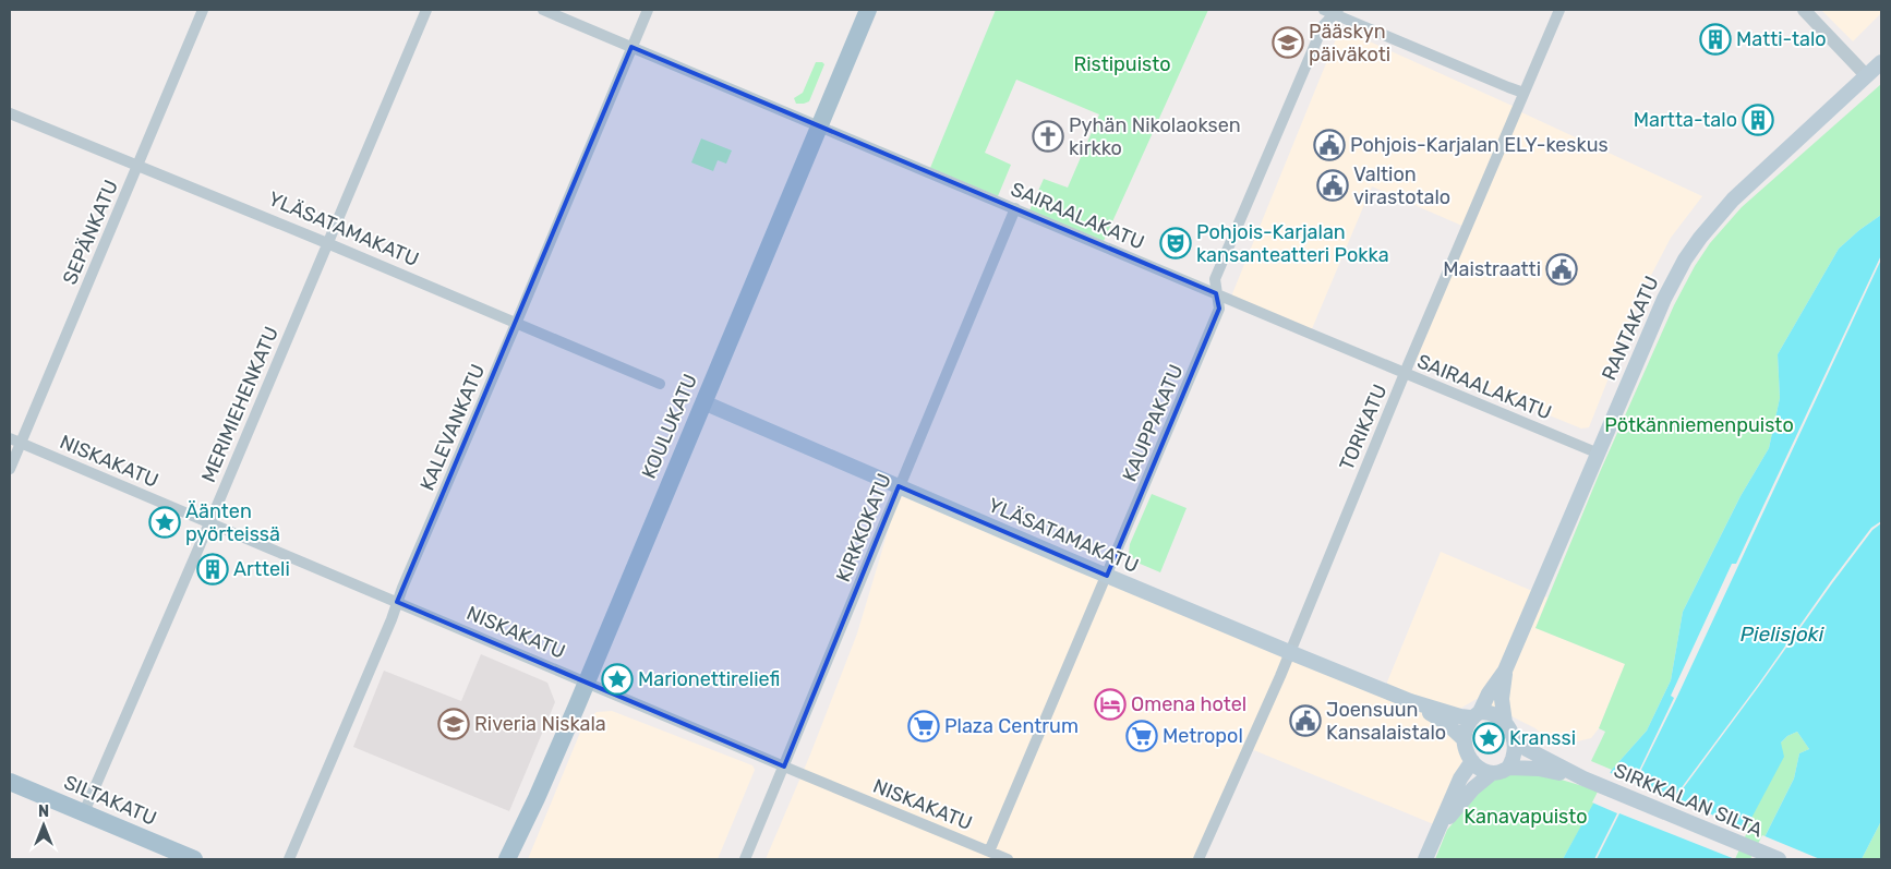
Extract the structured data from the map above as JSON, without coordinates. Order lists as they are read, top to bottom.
{
  "streets": {
    "main road": [
      "YLÄSATAMAKATU",
      "RANTAKATU",
      "KOULUKATU",
      "SILTAKATU",
      "SIRKKALAN SILTA"
    ],
    "street": [
      "SAIRAALAKATU",
      "SEPÄNKATU",
      "MERIMIEHENKATU",
      "KAUPPAKATU",
      "KALEVANKATU",
      "TORIKATU",
      "NISKAKATU",
      "KIRKKOKATU"
    ]
  },
  "crossings": [
    ["SAIRAALAKATU", "RANTAKATU"],
    ["SAIRAALAKATU", "KAUPPAKATU"],
    ["SAIRAALAKATU", "KOULUKATU"],
    ["SAIRAALAKATU", "KALEVANKATU"],
    ["SAIRAALAKATU", "TORIKATU"],
    ["SAIRAALAKATU", "KIRKKOKATU"],
    ["YLÄSATAMAKATU", "SEPÄNKATU"],
    ["YLÄSATAMAKATU", "RANTAKATU"],
    ["YLÄSATAMAKATU", "MERIMIEHENKATU"],
    ["YLÄSATAMAKATU", "KAUPPAKATU"],
    ["YLÄSATAMAKATU", "KOULUKATU"],
    ["YLÄSATAMAKATU", "KALEVANKATU"],
    ["YLÄSATAMAKATU", "TORIKATU"],
    ["YLÄSATAMAKATU", "KIRKKOKATU"],
    ["SEPÄNKATU", "NISKAKATU"],
    ["MERIMIEHENKATU", "NISKAKATU"],
    ["MERIMIEHENKATU", "SILTAKATU"],
    ["KAUPPAKATU", "NISKAKATU"],
    ["KOULUKATU", "NISKAKATU"],
    ["KALEVANKATU", "NISKAKATU"],
    ["NISKAKATU", "KIRKKOKATU"]
  ],
  "water": ["Pielisjoki"],
  "parks": ["Ristipuisto", "Pötkänniemenpuisto", "Kanavapuisto"],
  "places": {
    "building": ["Matti-talo", "Martta-talo", "Artteli"],
    "school or university": ["Pääskyn päiväkoti", "Riveria Niskala"],
    "church": ["Pyhän Nikolaoksen kirkko"],
    "public building": [
      "Pohjois-Karjalan ELY-keskus",
      "Valtion virastotalo",
      "Maistraatti",
      "Joensuun Kansalaistalo"
    ],
    "theatre": ["Pohjois-Karjalan kansanteatteri Pokka"],
    "place": ["Äänten pyörteissä", "Marionettireliefi", "Kranssi"],
    "hotel": ["Omena hotel"],
    "supermarket": ["Plaza Centrum", "Metropol"]
  },
  "north": "top"
}
